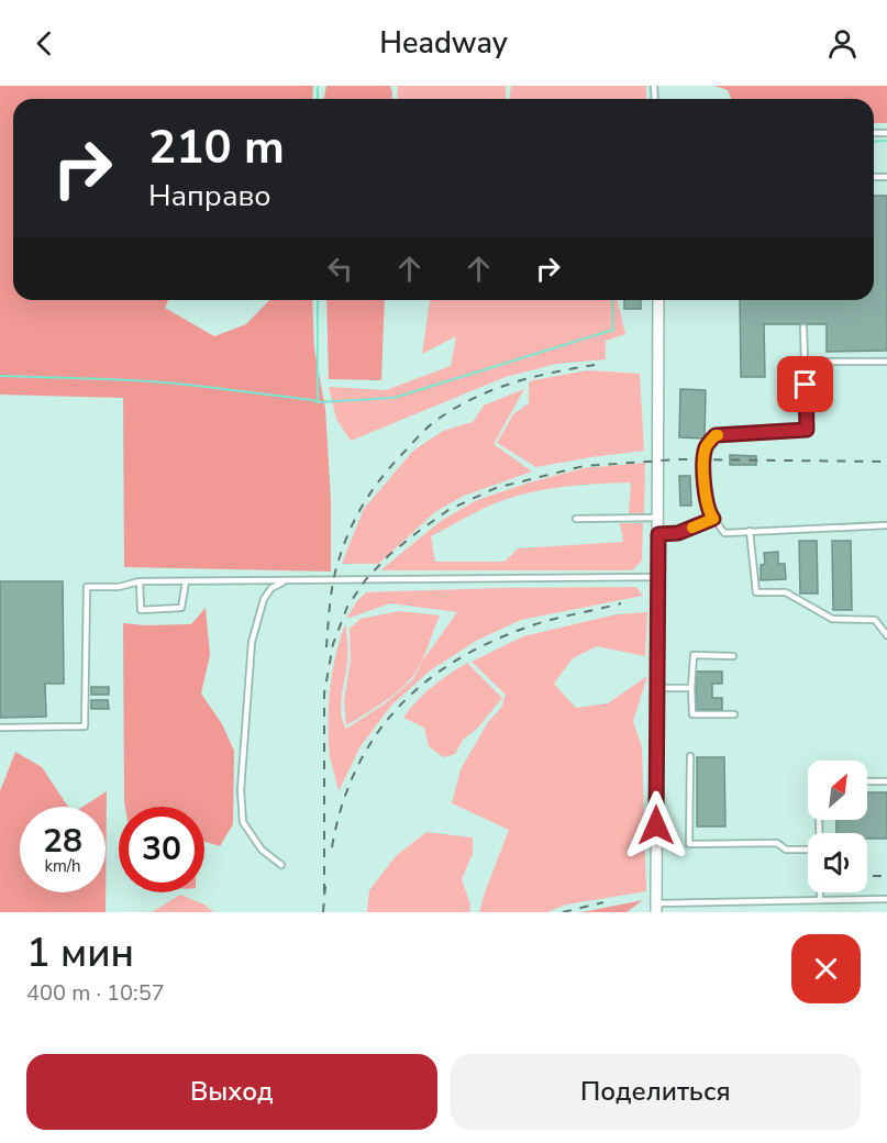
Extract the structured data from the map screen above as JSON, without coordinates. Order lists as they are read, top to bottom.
{
  "north": "top right",
  "page": {
    "header": "Headway",
    "turn": ["210 m", "Направо"],
    "speed": "28 km/h",
    "limit": "30",
    "heading": ["1 мин", "400 m · 10:57"],
    "buttons": ["Выход", "Поделиться"]
  }
}
